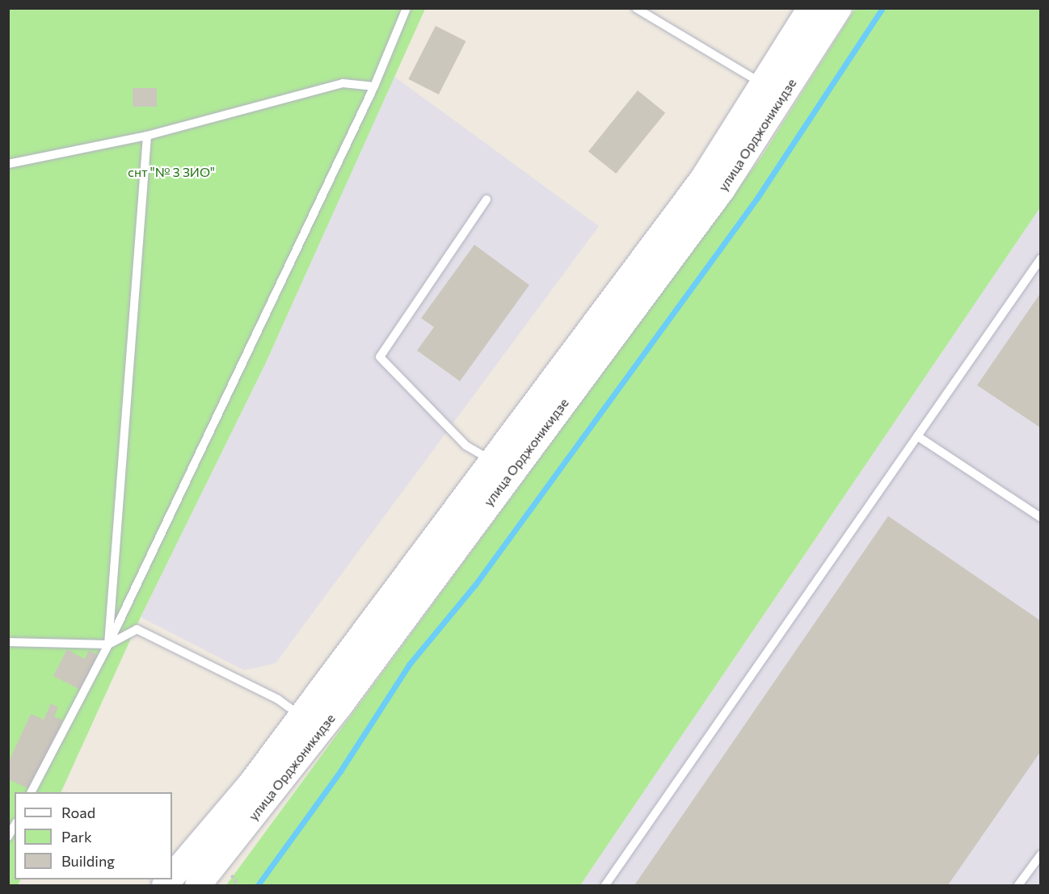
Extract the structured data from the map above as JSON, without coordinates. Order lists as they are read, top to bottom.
{
  "streets": {
    "main road": ["улица Орджоникидзе"]
  },
  "parks": ["снт \"№ 3 ЗИО\""],
  "legend": ["Road", "Park", "Building"]
}
